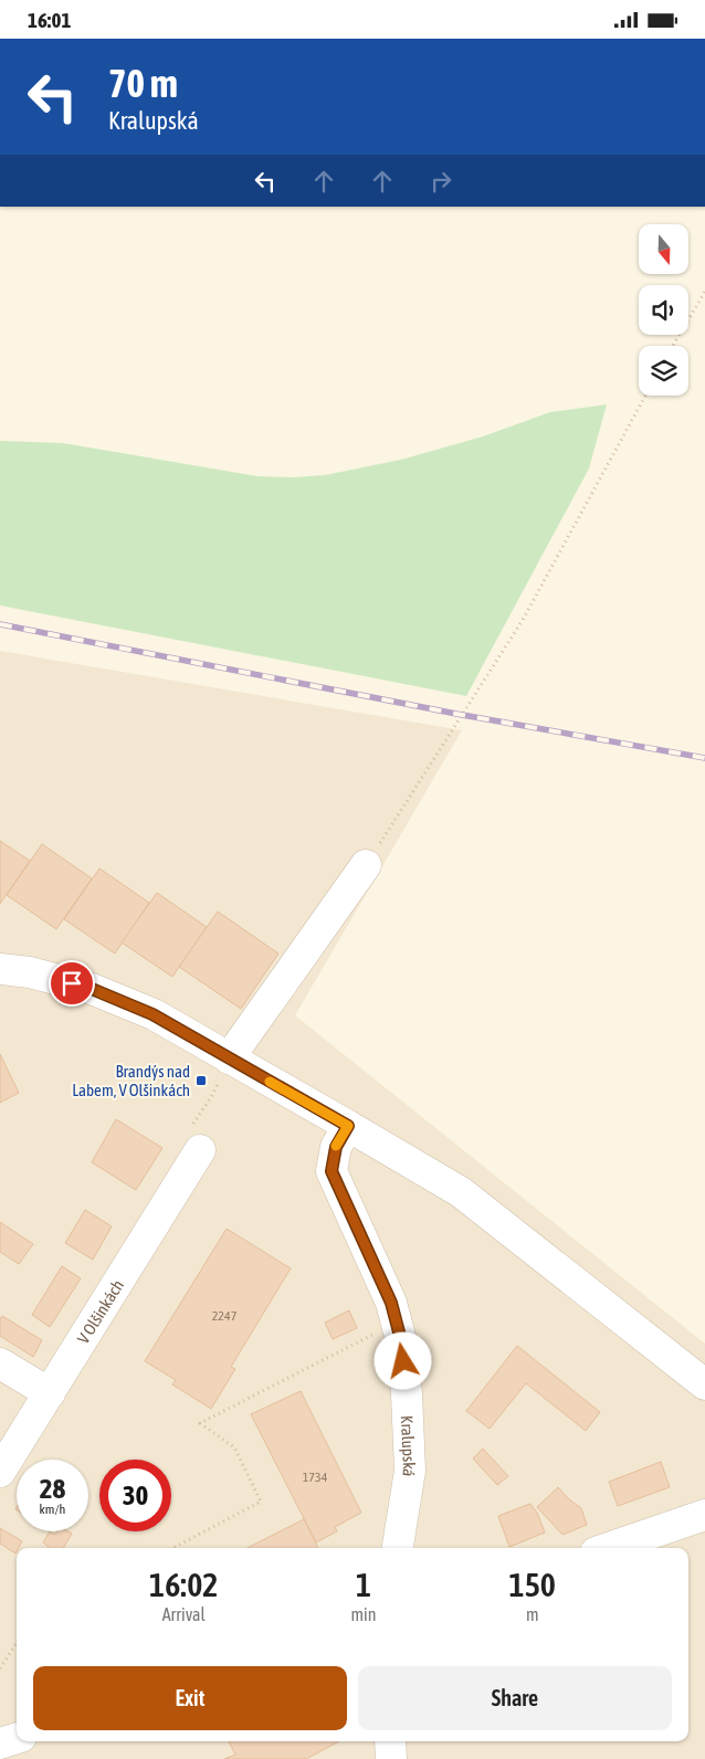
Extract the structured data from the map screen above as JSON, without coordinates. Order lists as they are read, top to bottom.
{
  "streets": {
    "street": ["V Olšinkách", "Kralupská"]
  },
  "places": {
    "transit": ["Brandýs nad Labem, V Olšinkách"]
  },
  "house_numbers": ["2247", "1734"],
  "north": "bottom",
  "page": {
    "status": "16:01",
    "turn": ["70 m", "Kralupská"],
    "speed": "28 km/h",
    "limit": "30",
    "eta": [
      "16:02",
      "Arrival",
      "1",
      "min",
      "150",
      "m"
    ],
    "buttons": ["Exit", "Share"]
  }
}
